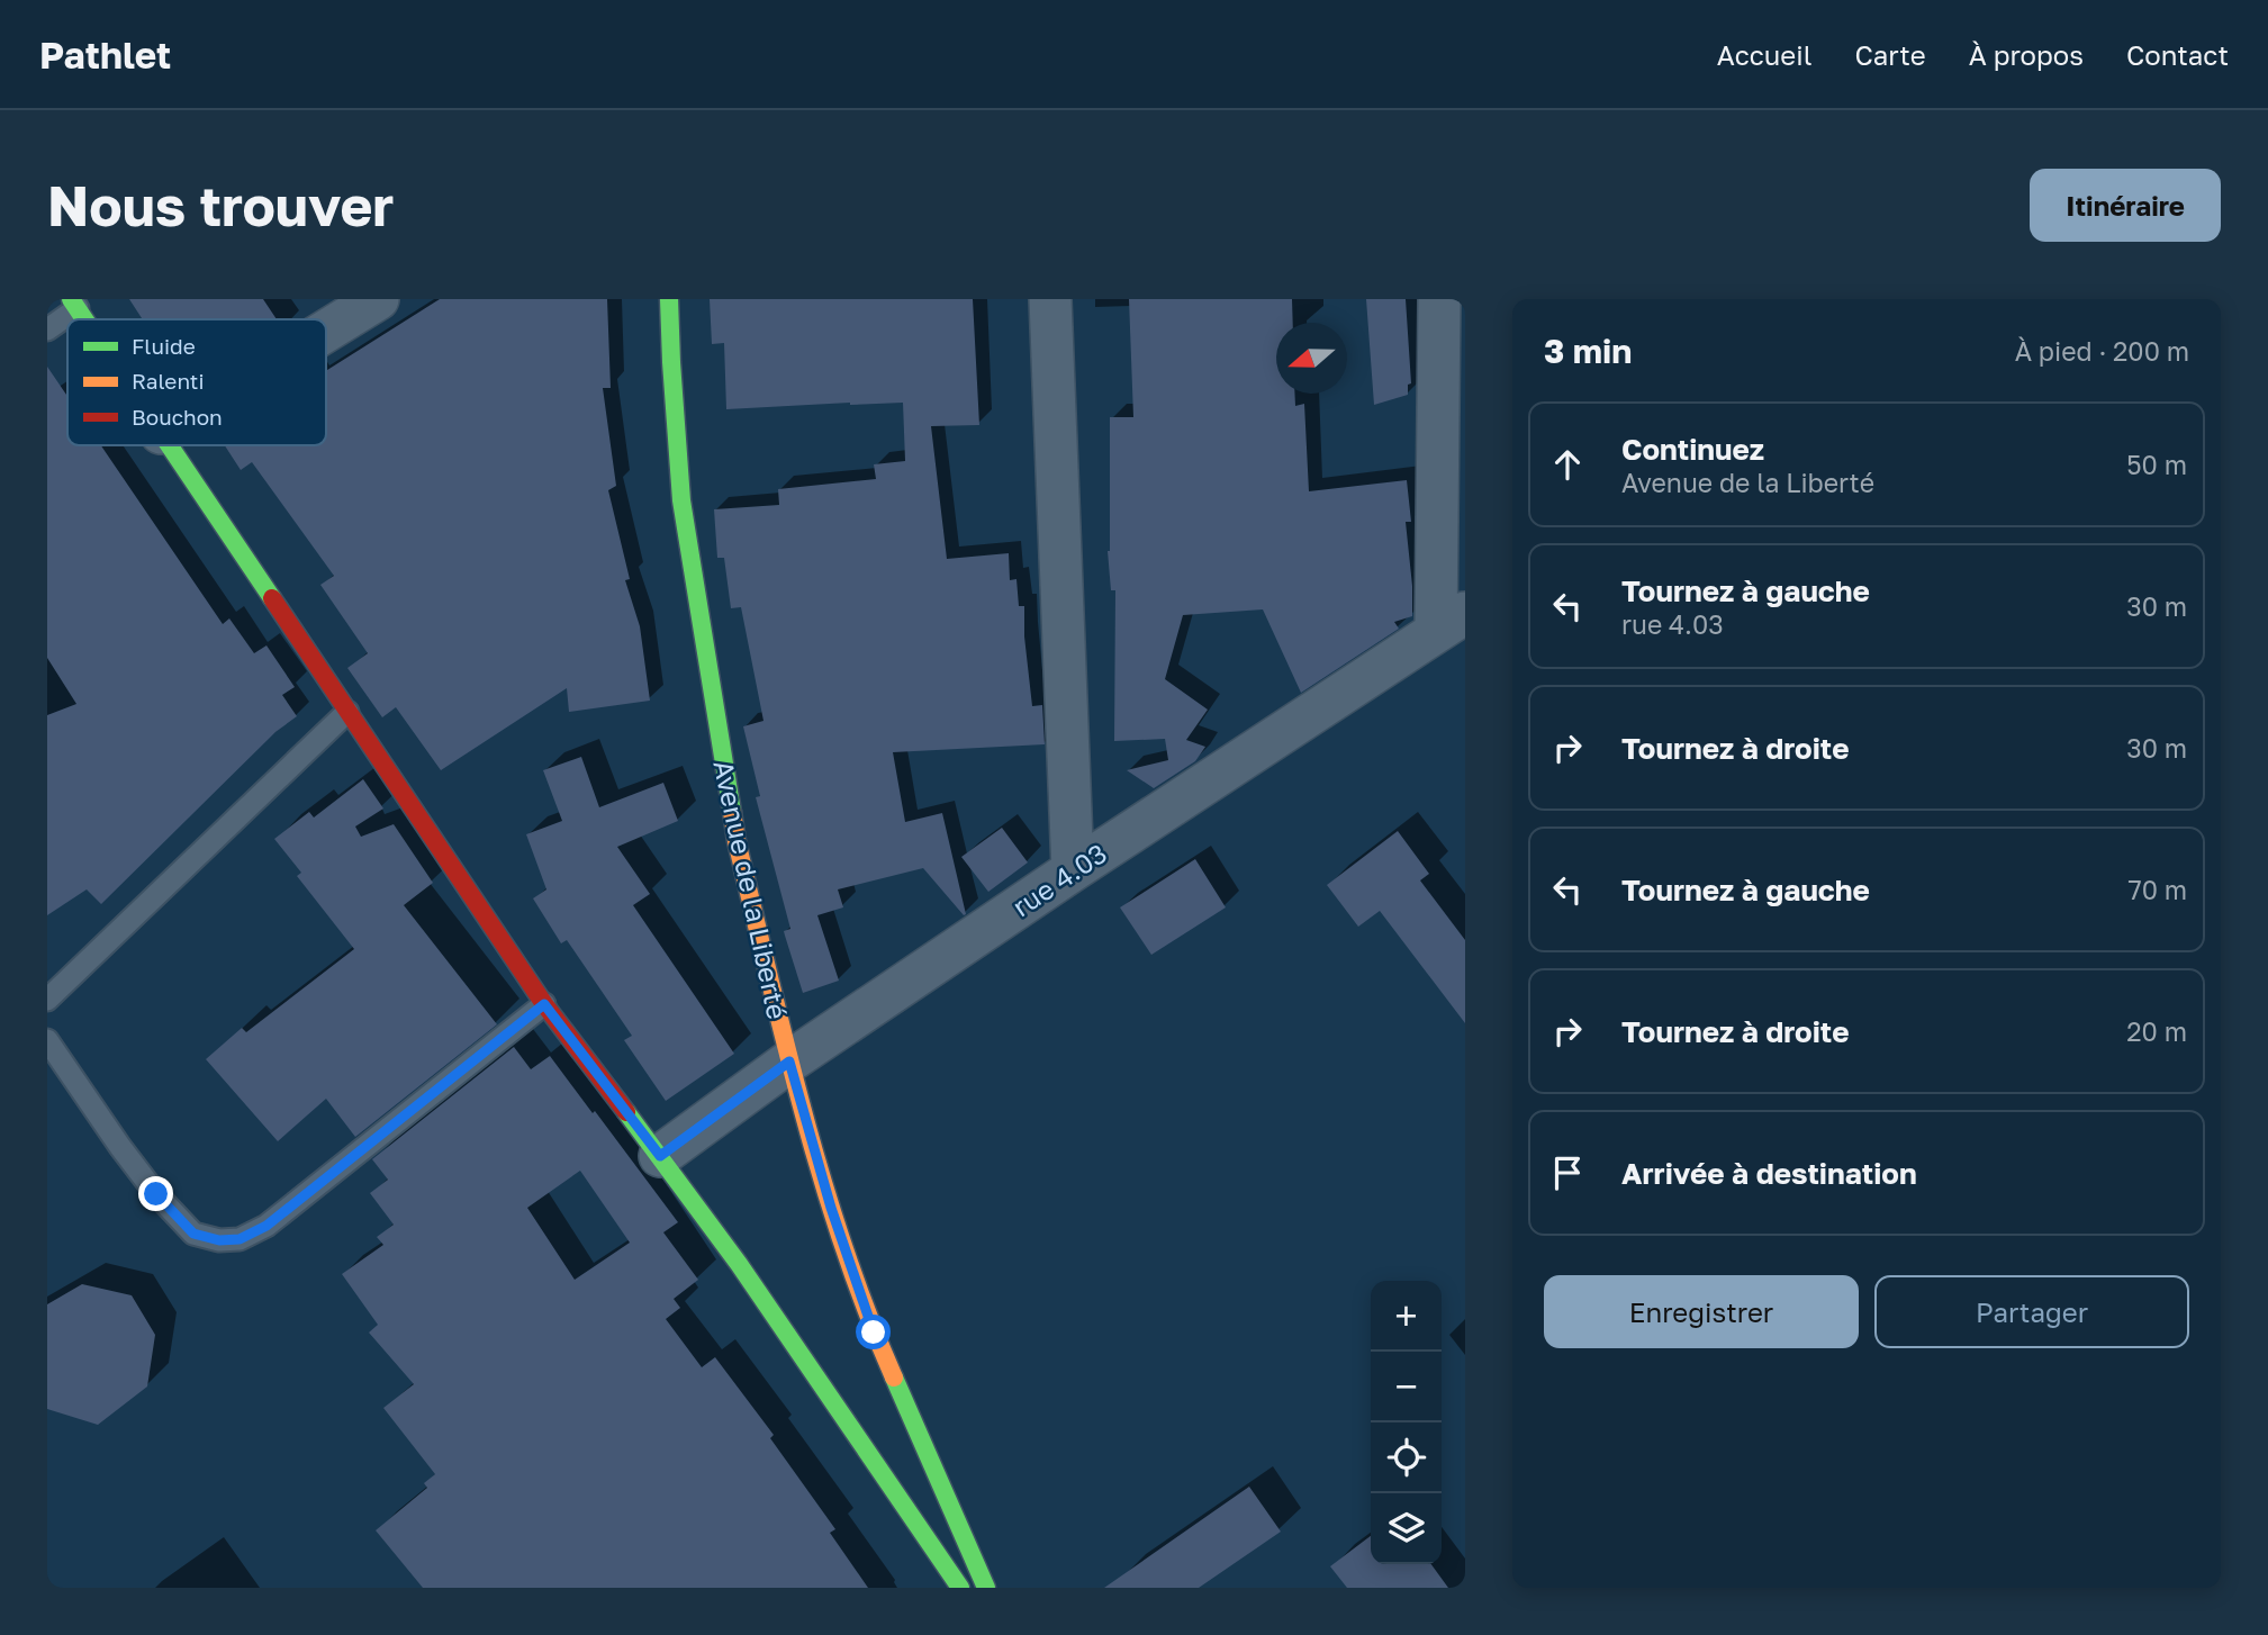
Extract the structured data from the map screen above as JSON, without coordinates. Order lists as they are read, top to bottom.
{
  "streets": {
    "street": ["rue 4.03", "Avenue de la Liberté"]
  },
  "crossings": [
    ["rue 4.03", "Avenue de la Liberté"]
  ],
  "legend": ["Fluide", "Ralenti", "Bouchon"],
  "north": "left",
  "page": {
    "header": "Pathlet",
    "nav": [
      "Accueil",
      "Carte",
      "À propos",
      "Contact"
    ],
    "buttons": [
      "Itinéraire",
      ["Enregistrer", "Partager"]
    ],
    "title": "Nous trouver",
    "heading": ["3 min", "À pied · 200 m"],
    "list": [
      ["Continuez", "Avenue de la Liberté", "50 m"],
      ["Tournez à gauche", "rue 4.03", "30 m"],
      ["Tournez à droite", "30 m"],
      ["Tournez à gauche", "70 m"],
      ["Tournez à droite", "20 m"],
      "Arrivée à destination"
    ],
    "map_buttons": ["+", "−"]
  }
}
